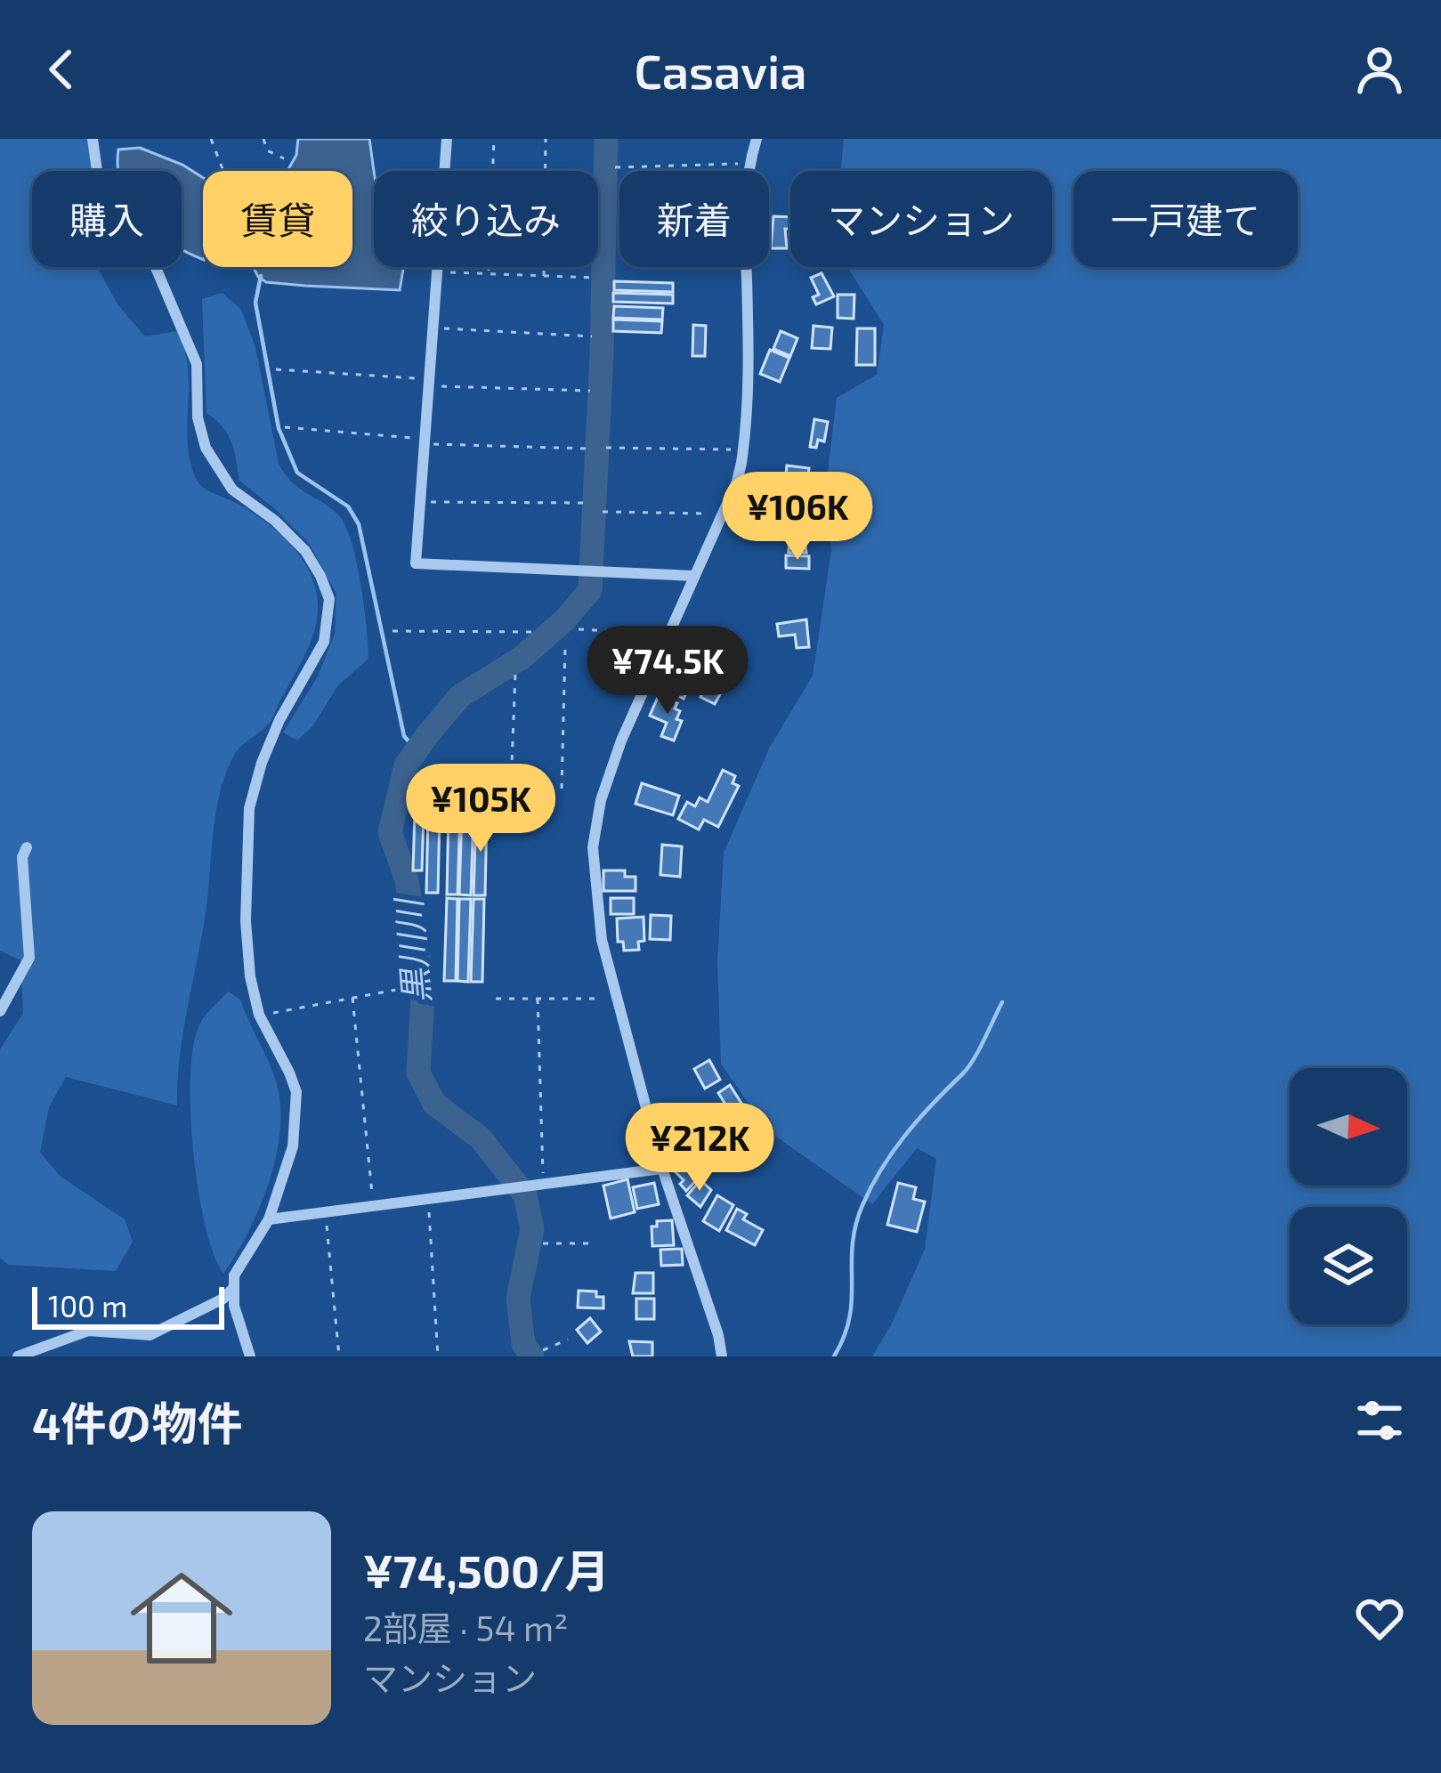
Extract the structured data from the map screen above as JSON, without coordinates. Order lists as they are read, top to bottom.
{
  "water": ["黒川川"],
  "scale_bar": "100 m",
  "north": "right",
  "page": {
    "header": "Casavia",
    "chip": [
      "購入",
      "賃貸",
      "絞り込み",
      "新着",
      "マンション",
      "一戸建て"
    ],
    "price": [
      "¥106K",
      "¥74.5K",
      "¥105K",
      "¥212K"
    ],
    "scale": "100 m",
    "heading": "4件の物件",
    "list": [
      {
        "name": "¥74,500/月",
        "note": "2部屋 · 54 m² · マンション"
      }
    ]
  }
}
